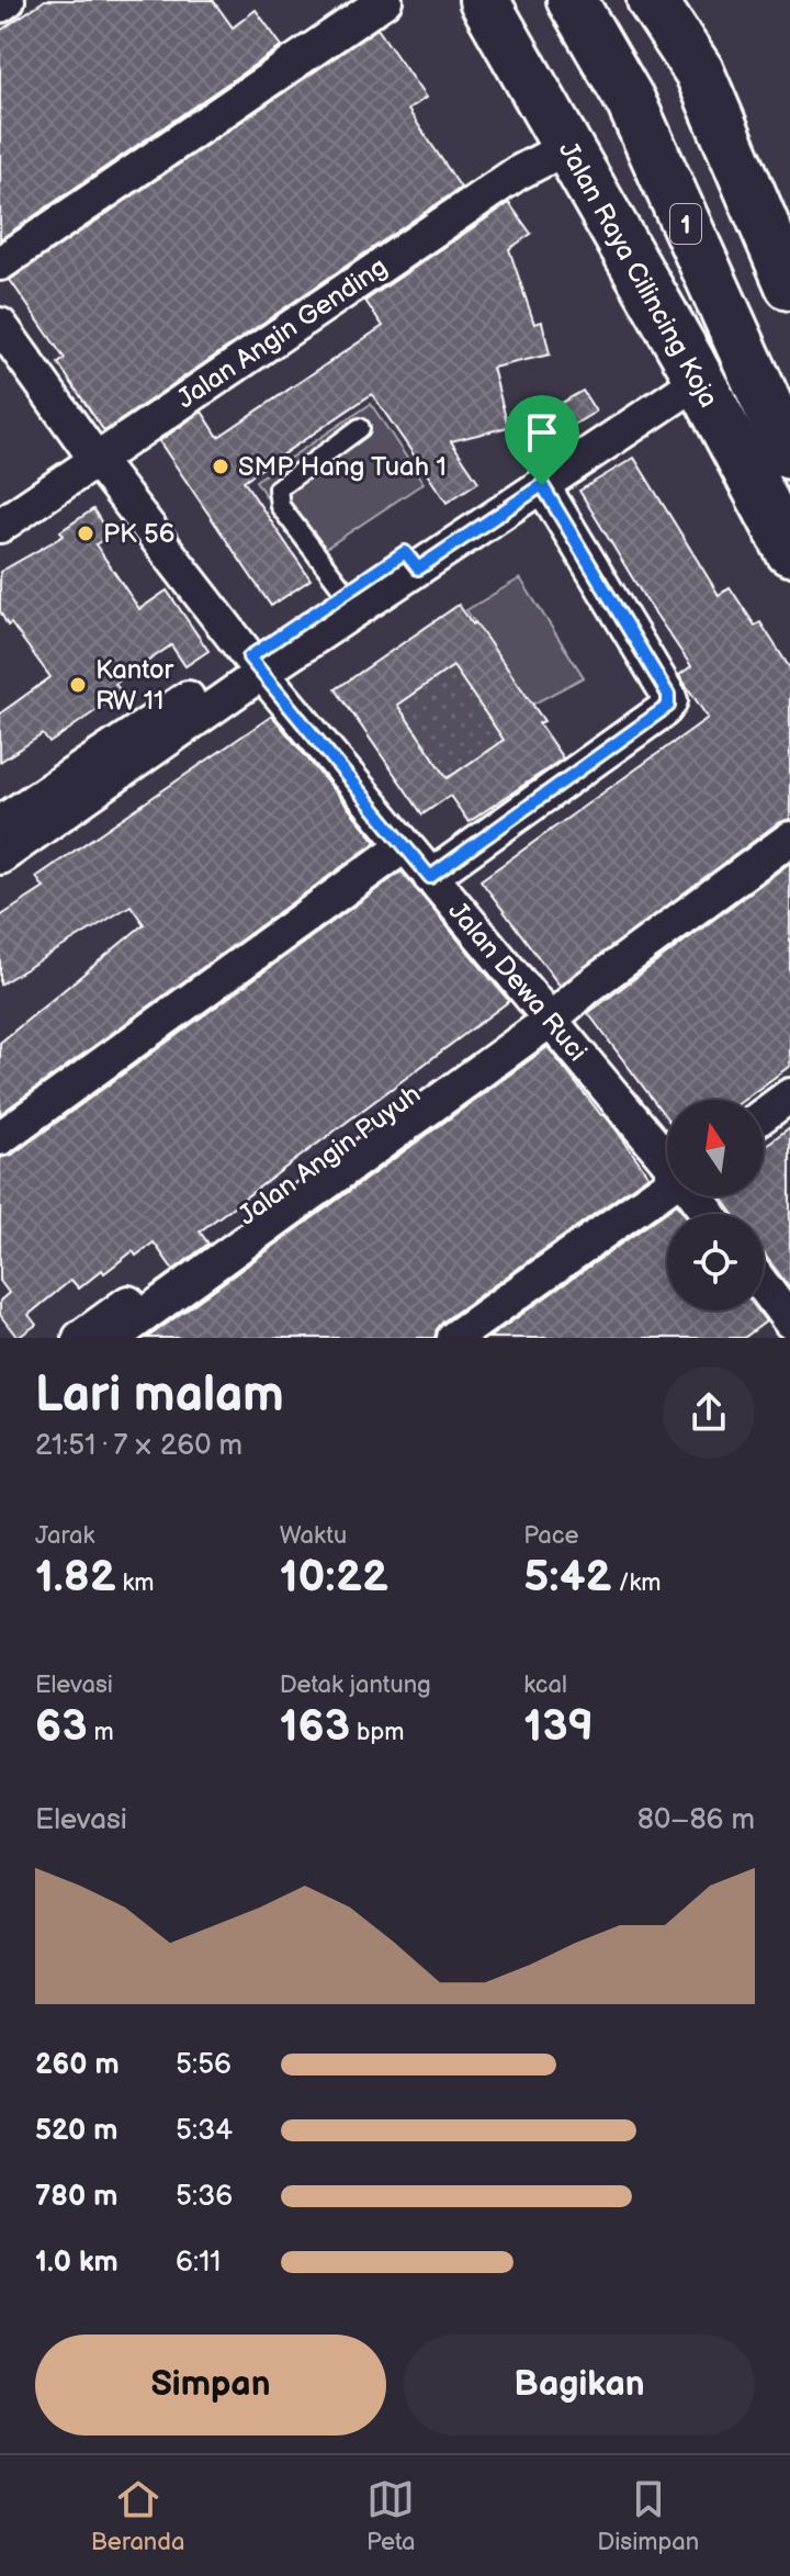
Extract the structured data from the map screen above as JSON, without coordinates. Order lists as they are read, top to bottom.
{
  "streets": {
    "highway": ["1", "Jalan Raya Cilincing Koja"],
    "street": ["Jalan Angin Gending", "Jalan Dewa Ruci", "Jalan Angin Puyuh"]
  },
  "crossings": [
    ["Jalan Raya Cilincing Koja", "Jalan Angin Gending"],
    ["Jalan Angin Gending", "Jalan Dewa Ruci"],
    ["Jalan Dewa Ruci", "Jalan Angin Puyuh"]
  ],
  "places": ["SMP Hang Tuah 1", "PK 56", "Kantor RW 11"],
  "north": "top",
  "page": {
    "heading": ["Lari malam", "21:51 · 7 × 260 m"],
    "stats": [
      ["Jarak", "1.82 km"],
      ["Waktu", "10:22"],
      ["Pace", "5:42 /km"],
      ["Elevasi", "63 m"],
      ["Detak jantung", "163 bpm"],
      ["kcal", "139"]
    ],
    "chart": ["Elevasi", "80–86 m"],
    "list": [
      {
        "name": "260 m",
        "note": "5:56"
      },
      {
        "name": "520 m",
        "note": "5:34"
      },
      {
        "name": "780 m",
        "note": "5:36"
      },
      {
        "name": "1.0 km",
        "note": "6:11"
      }
    ],
    "buttons": ["Simpan", "Bagikan"],
    "tabs": ["Beranda", "Peta", "Disimpan"]
  }
}
